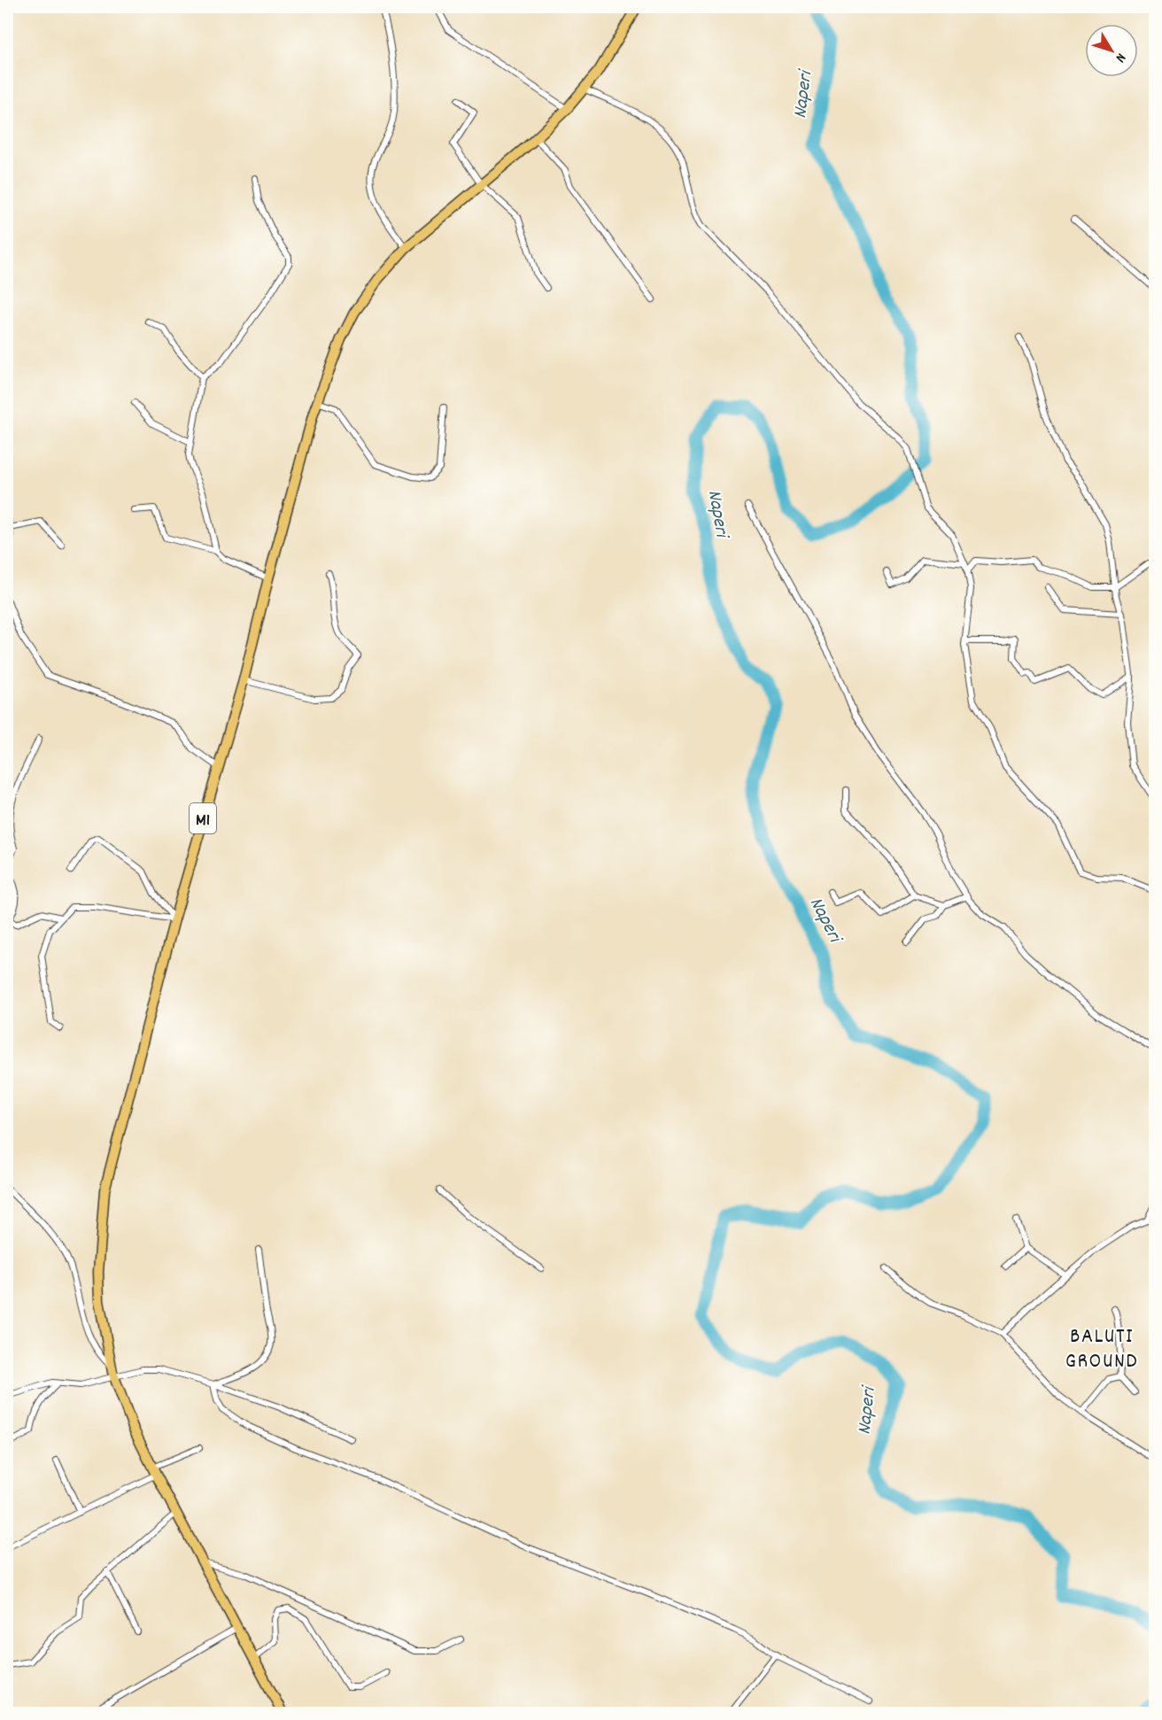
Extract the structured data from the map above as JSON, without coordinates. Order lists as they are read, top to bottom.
{
  "streets": {
    "highway": ["M1"]
  },
  "districts": ["BALUTI GROUND"],
  "water": ["Naperi"],
  "north": "bottom right"
}
